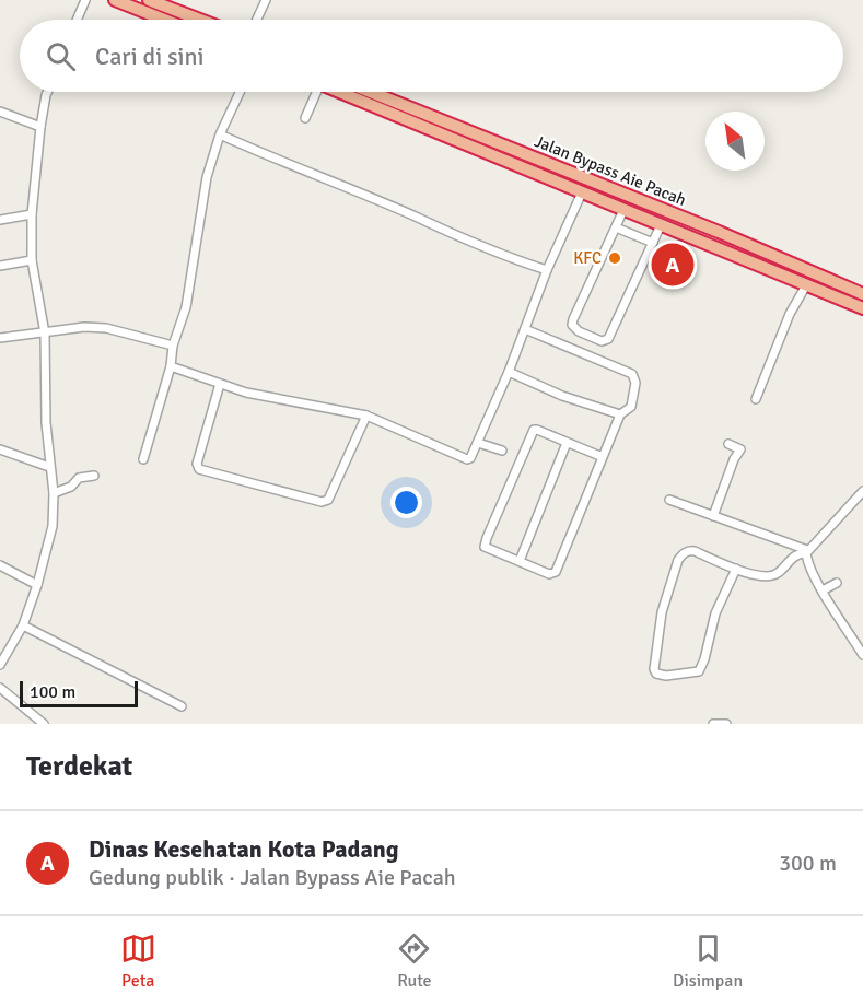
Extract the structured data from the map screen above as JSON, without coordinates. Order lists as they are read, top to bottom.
{
  "streets": {
    "highway": ["Jalan Bypass Aie Pacah"]
  },
  "places": ["KFC"],
  "scale_bar": "100 m",
  "north": "top left",
  "page": {
    "search": "Cari di sini",
    "pins": "A",
    "scale": "100 m",
    "heading": "Terdekat",
    "list": [
      {
        "mark": "A",
        "name": "Dinas Kesehatan Kota Padang",
        "note": "Gedung publik · Jalan Bypass Aie Pacah",
        "value": "300 m"
      }
    ],
    "nav": ["Peta", "Rute", "Disimpan"]
  }
}
